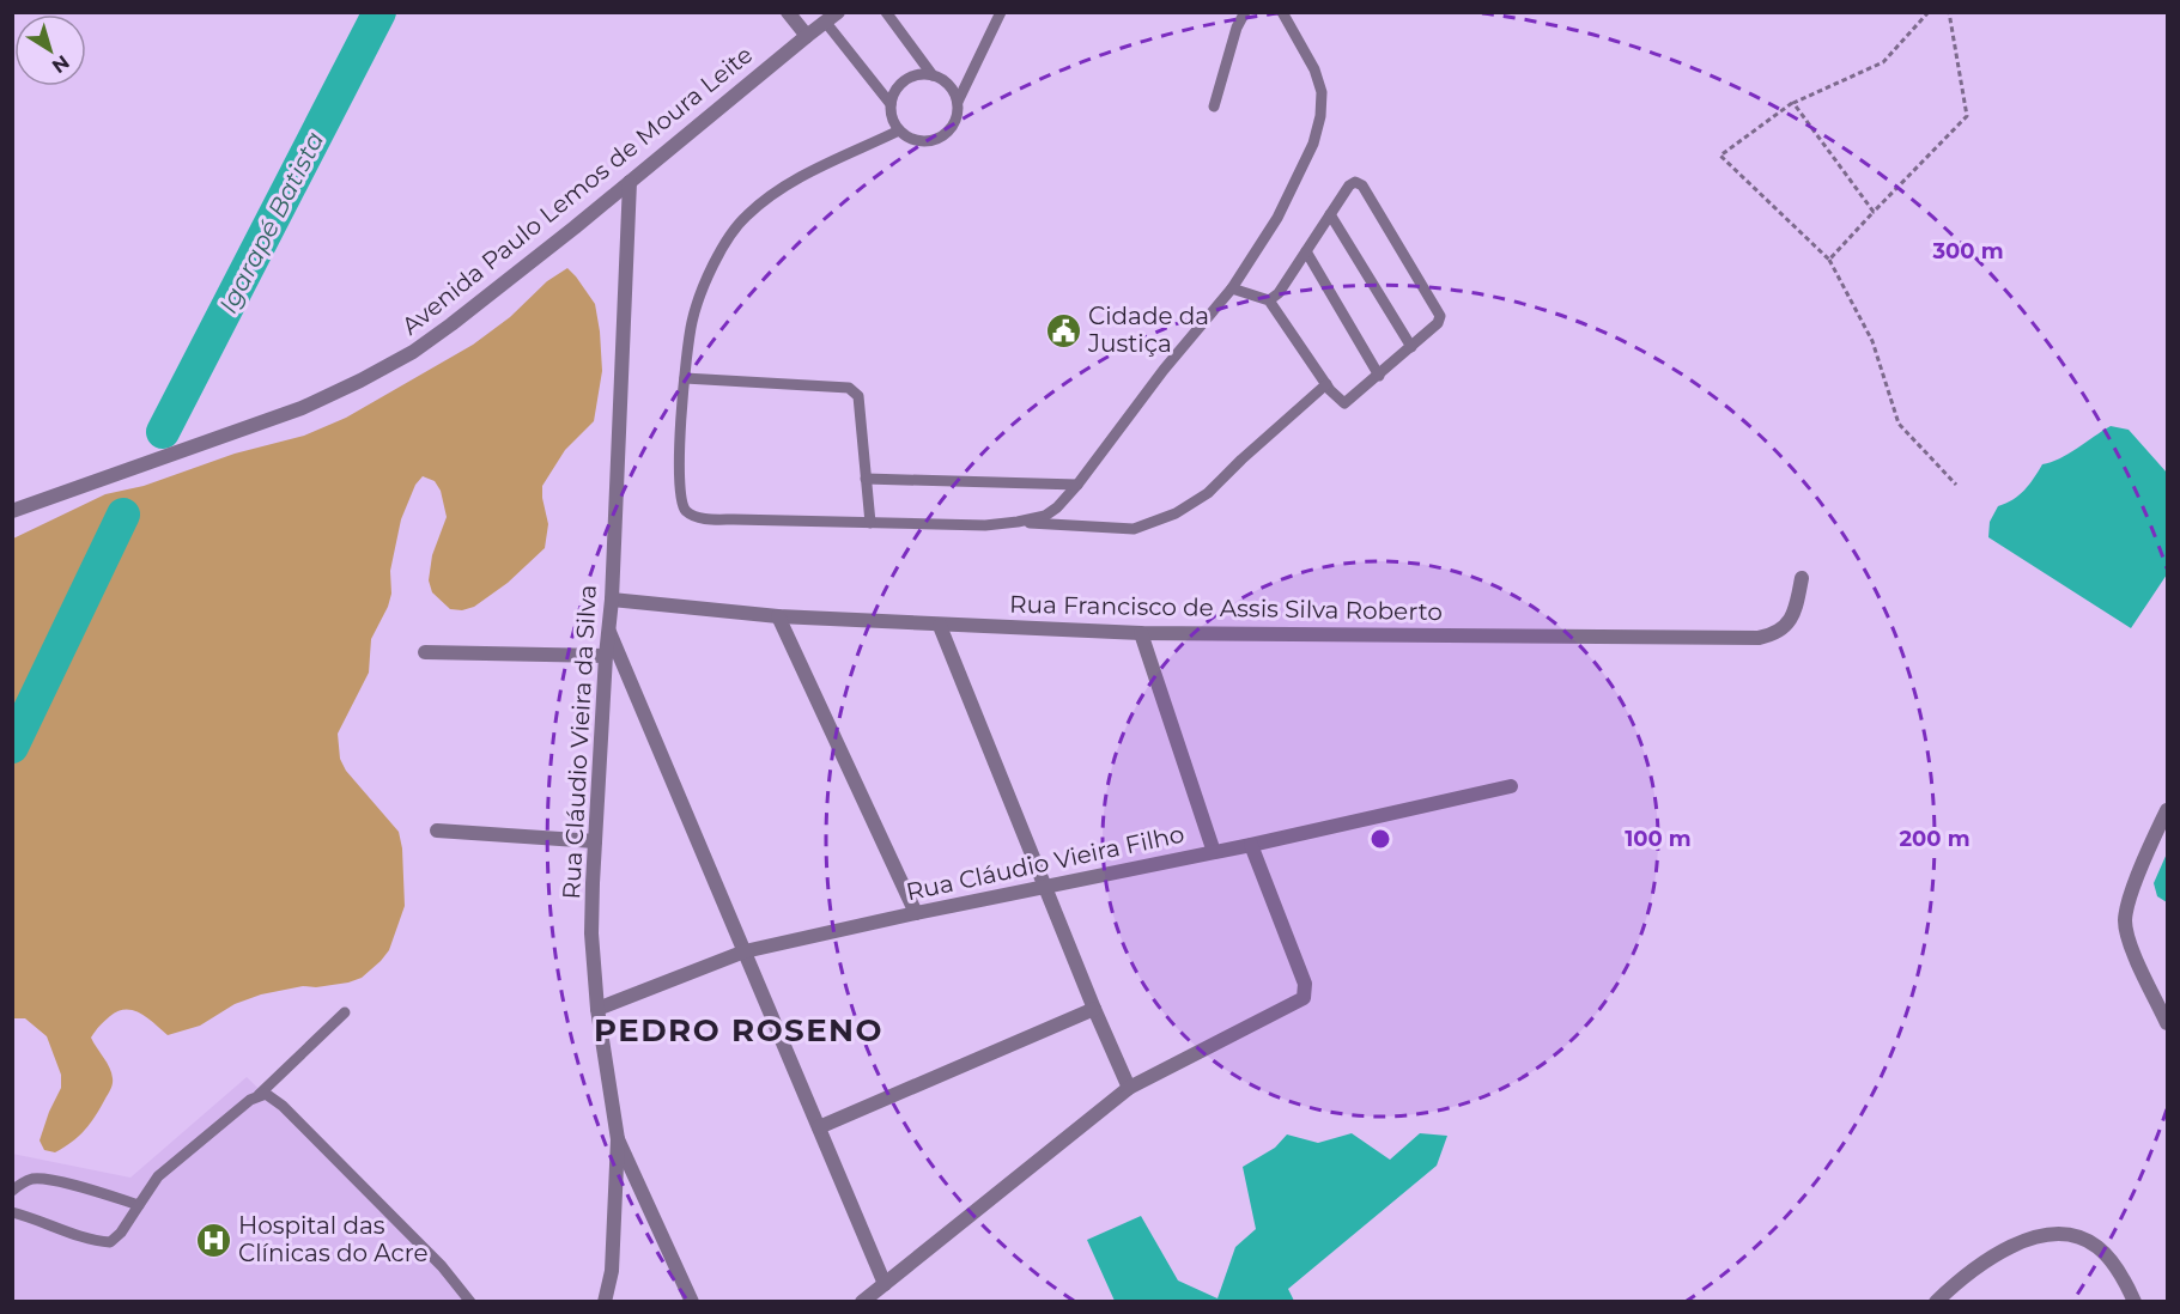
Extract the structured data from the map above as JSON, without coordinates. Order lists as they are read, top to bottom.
{
  "streets": {
    "street": [
      "Avenida Paulo Lemos de Moura Leite",
      "Rua Francisco de Assis Silva Roberto",
      "Rua Cláudio Vieira da Silva",
      "Rua Cláudio Vieira Filho"
    ]
  },
  "crossings": [
    ["Avenida Paulo Lemos de Moura Leite", "Rua Cláudio Vieira da Silva"],
    ["Rua Francisco de Assis Silva Roberto", "Rua Cláudio Vieira da Silva"],
    ["Rua Cláudio Vieira da Silva", "Rua Cláudio Vieira Filho"]
  ],
  "districts": ["PEDRO ROSENO"],
  "water": ["Igarapé Batista"],
  "places": {
    "public building": ["Cidade da Justiça"],
    "hospital": ["Hospital das Clínicas do Acre"]
  },
  "north": "bottom right",
  "rings": ["300 m", "100 m", "200 m"]
}
